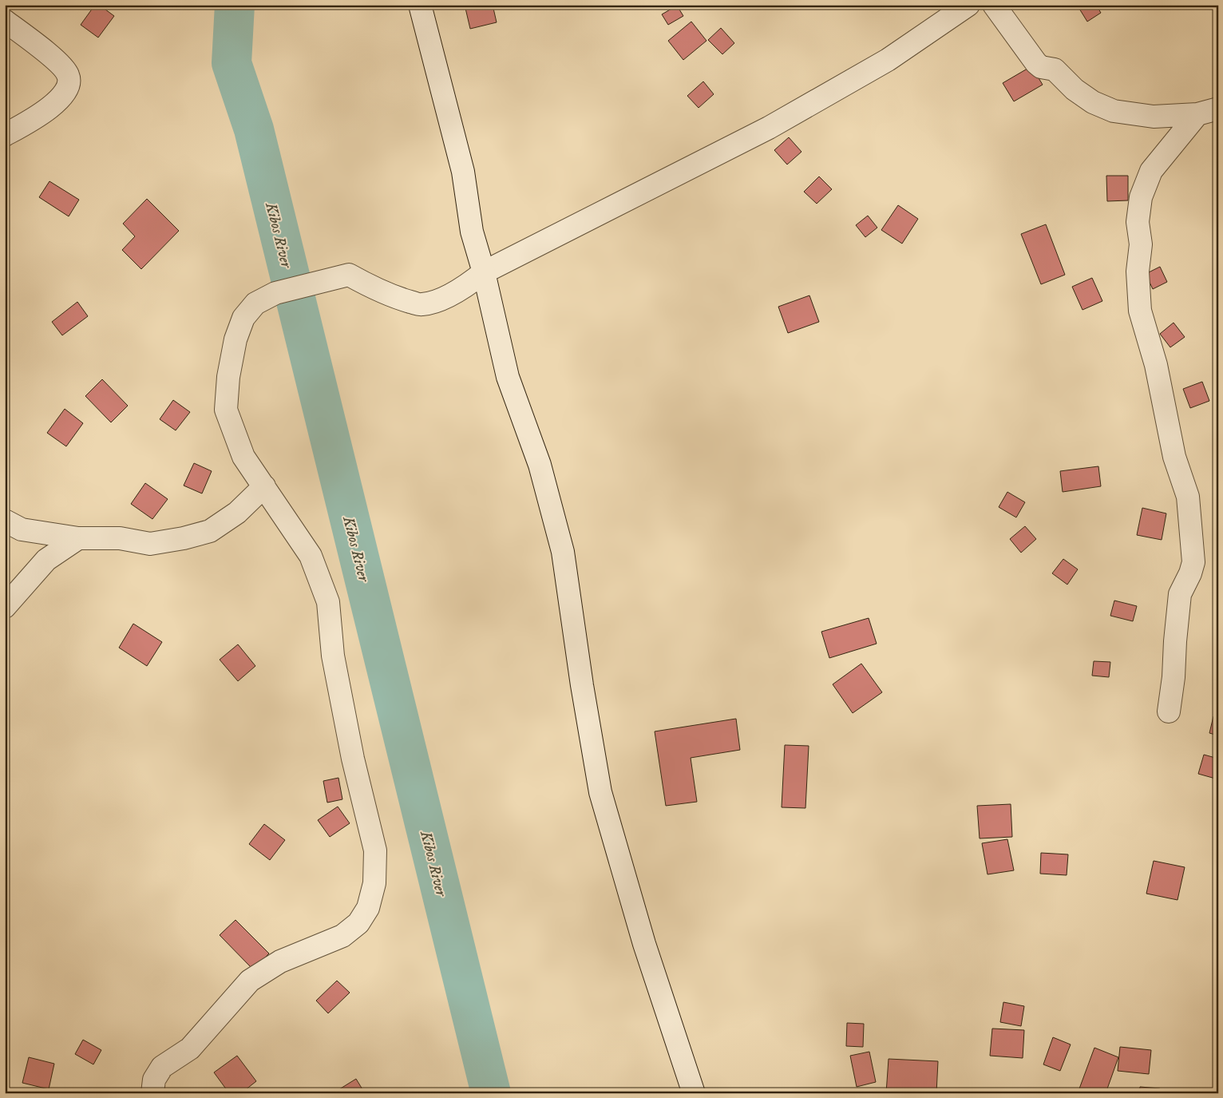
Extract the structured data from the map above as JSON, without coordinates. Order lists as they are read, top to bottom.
{
  "water": ["Kibos River"]
}
